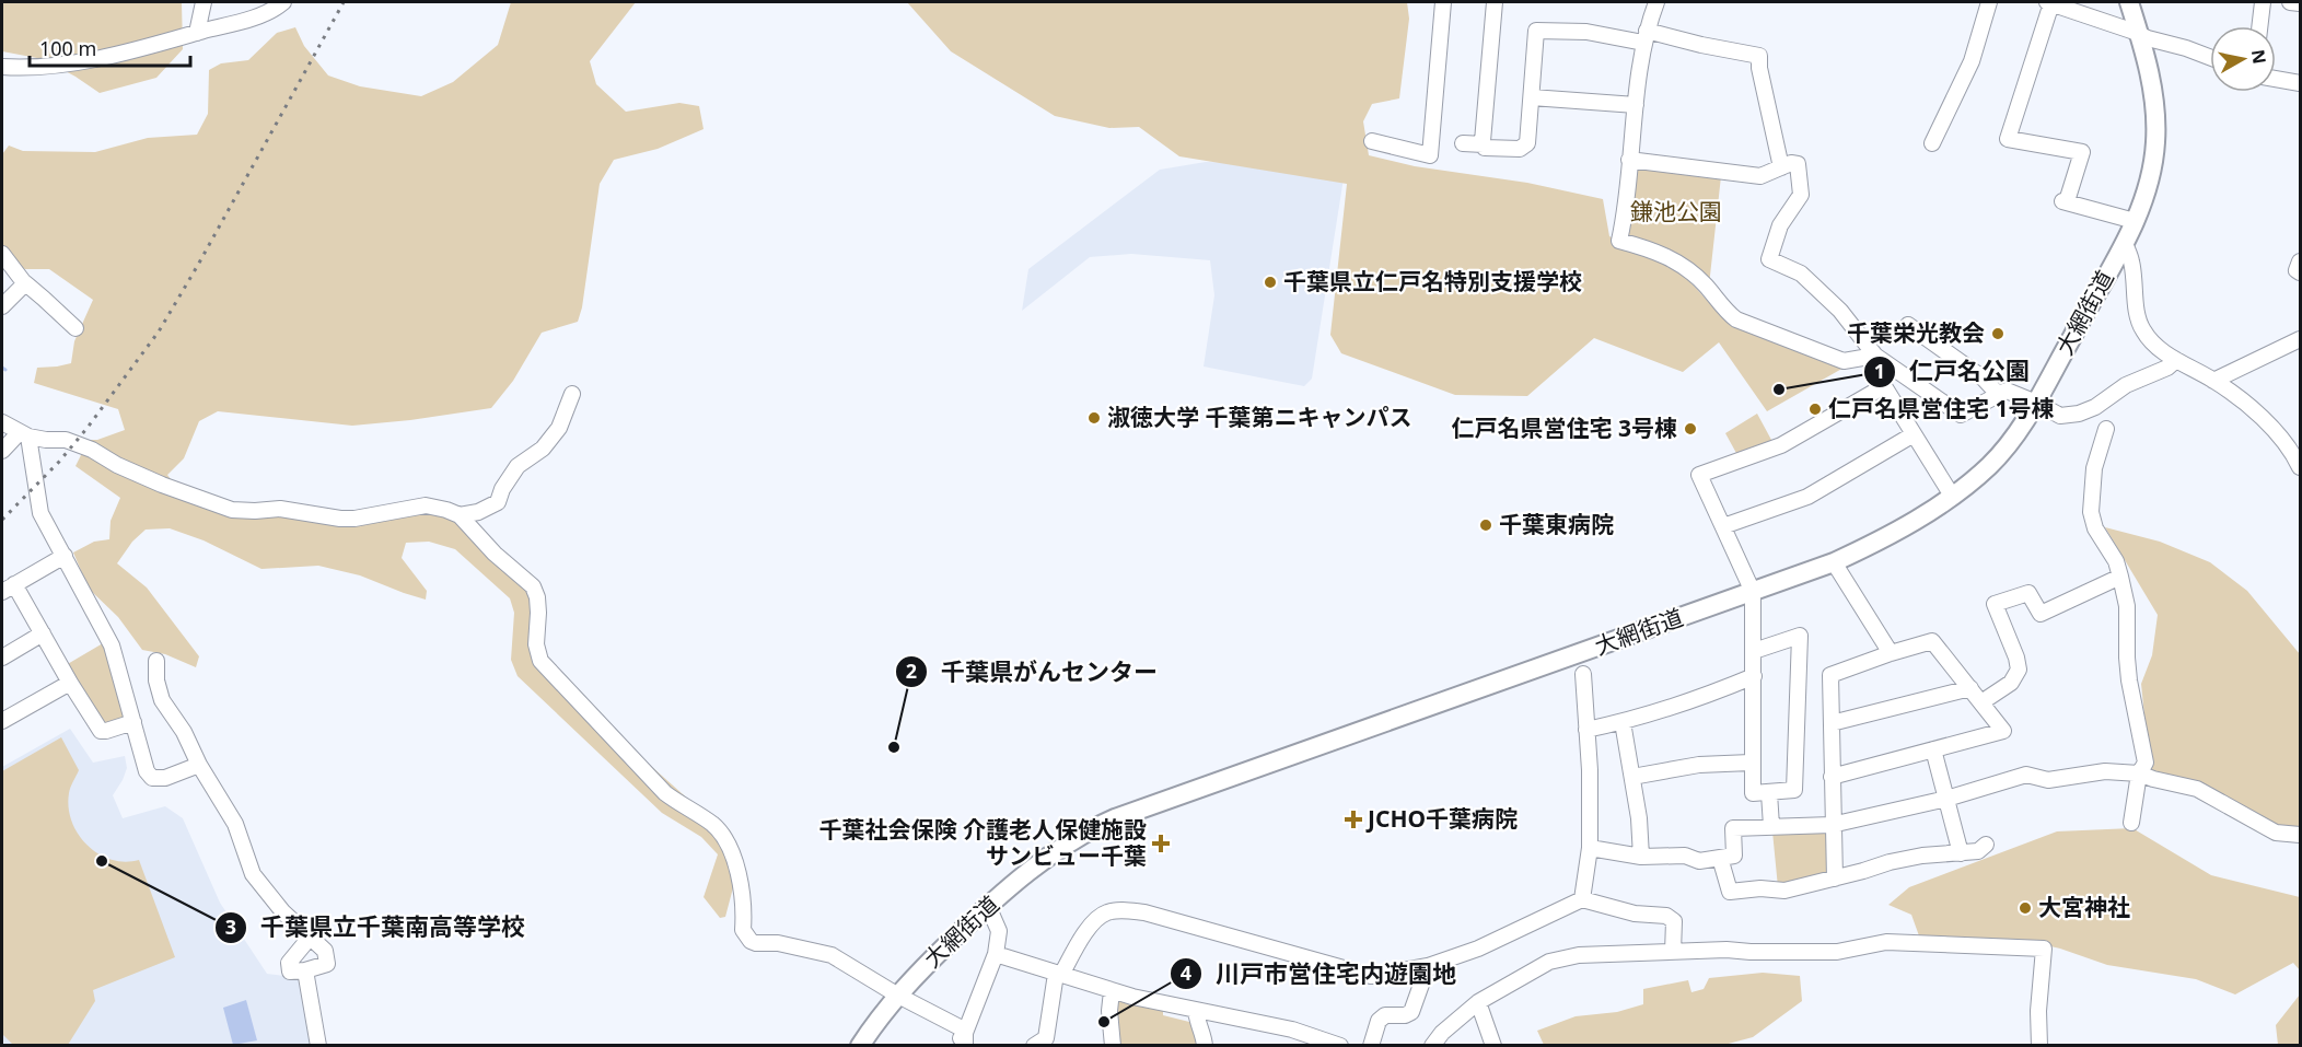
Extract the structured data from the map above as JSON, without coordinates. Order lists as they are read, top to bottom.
{
  "streets": {
    "main road": ["大網街道"]
  },
  "parks": ["鎌池公園"],
  "places": {
    "other": [
      "千葉県立仁戸名特別支援学校",
      "千葉栄光教会",
      "仁戸名公園",
      "仁戸名県営住宅 1号棟",
      "淑徳大学 千葉第ニキャンパス",
      "仁戸名県営住宅 3号棟",
      "千葉東病院",
      "千葉県がんセンター",
      "千葉県立千葉南高等学校",
      "大宮神社",
      "川戸市営住宅内遊園地"
    ],
    "health": ["JCHO千葉病院", "千葉社会保険 介護老人保健施設 サンビュー千葉"]
  },
  "scale_bar": "100 m",
  "north": "right"
}
